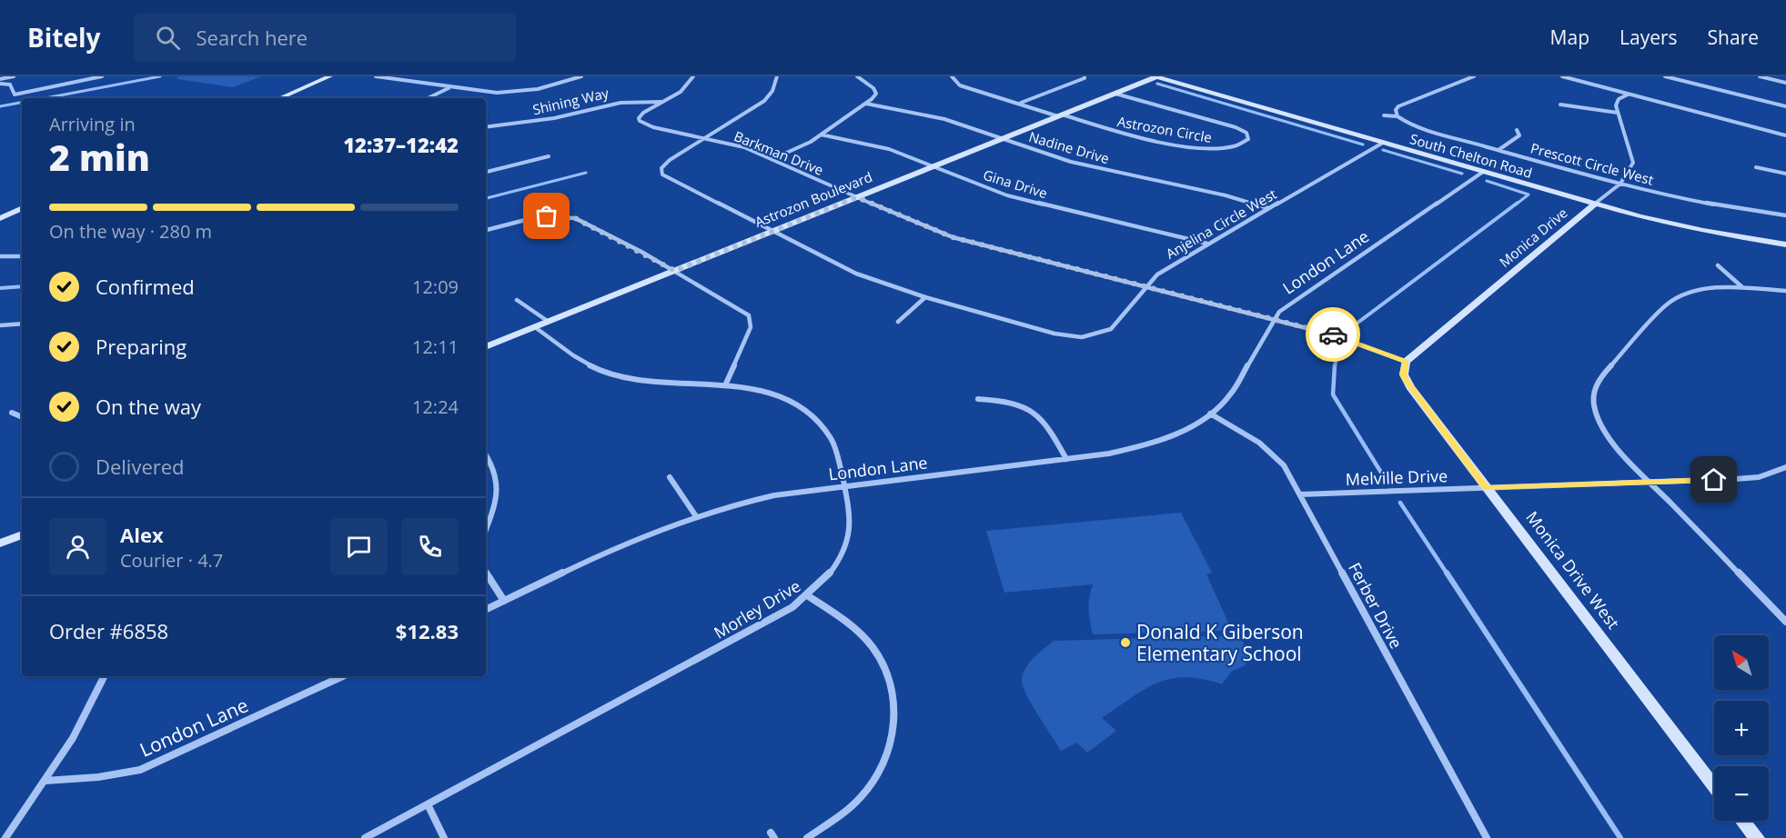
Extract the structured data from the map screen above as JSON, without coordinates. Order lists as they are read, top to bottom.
{
  "streets": {
    "main road": [
      "South Chelton Road",
      "Astrozon Boulevard",
      "Monica Drive",
      "Monica Drive West"
    ],
    "street": [
      "Shining Way",
      "Astrozon Circle",
      "Nadine Drive",
      "Barkman Drive",
      "Prescott Circle West",
      "Gina Drive",
      "Anjelina Circle West",
      "London Lane",
      "Melville Drive",
      "Ferber Drive",
      "Morley Drive"
    ]
  },
  "crossings": [
    ["Shining Way", "Barkman Drive"],
    ["Astrozon Circle", "Astrozon Boulevard"],
    ["Nadine Drive", "Astrozon Boulevard"],
    ["Nadine Drive", "Anjelina Circle West"],
    ["Barkman Drive", "Astrozon Boulevard"],
    ["Barkman Drive", "Anjelina Circle West"],
    ["Barkman Drive", "Monica Drive"],
    ["Barkman Drive", "London Lane"],
    ["Barkman Drive", "Monica Drive West"],
    ["South Chelton Road", "Astrozon Boulevard"],
    ["South Chelton Road", "Anjelina Circle West"],
    ["South Chelton Road", "Monica Drive"],
    ["South Chelton Road", "London Lane"],
    ["Prescott Circle West", "Monica Drive"],
    ["Gina Drive", "Astrozon Boulevard"],
    ["Gina Drive", "Anjelina Circle West"],
    ["Astrozon Boulevard", "Anjelina Circle West"],
    ["Astrozon Boulevard", "Morley Drive"],
    ["Monica Drive", "Monica Drive West"],
    ["London Lane", "Ferber Drive"],
    ["London Lane", "Morley Drive"],
    ["Melville Drive", "Monica Drive West"],
    ["Melville Drive", "Ferber Drive"]
  ],
  "places": ["Donald K Giberson Elementary School"],
  "north": "top left",
  "page": {
    "header": "Bitely",
    "search": "Search here",
    "nav": ["Map", "Layers", "Share"],
    "heading": ["2 min", "Arriving in", "12:37–12:42"],
    "panel": [
      "Alex",
      "Courier · 4.7",
      "Order #6858",
      "$12.83"
    ],
    "bar": "On the way · 280 m",
    "list": [
      ["Confirmed", "12:09"],
      ["Preparing", "12:11"],
      ["On the way", "12:24"],
      "Delivered"
    ],
    "map_buttons": ["+", "−"]
  }
}
